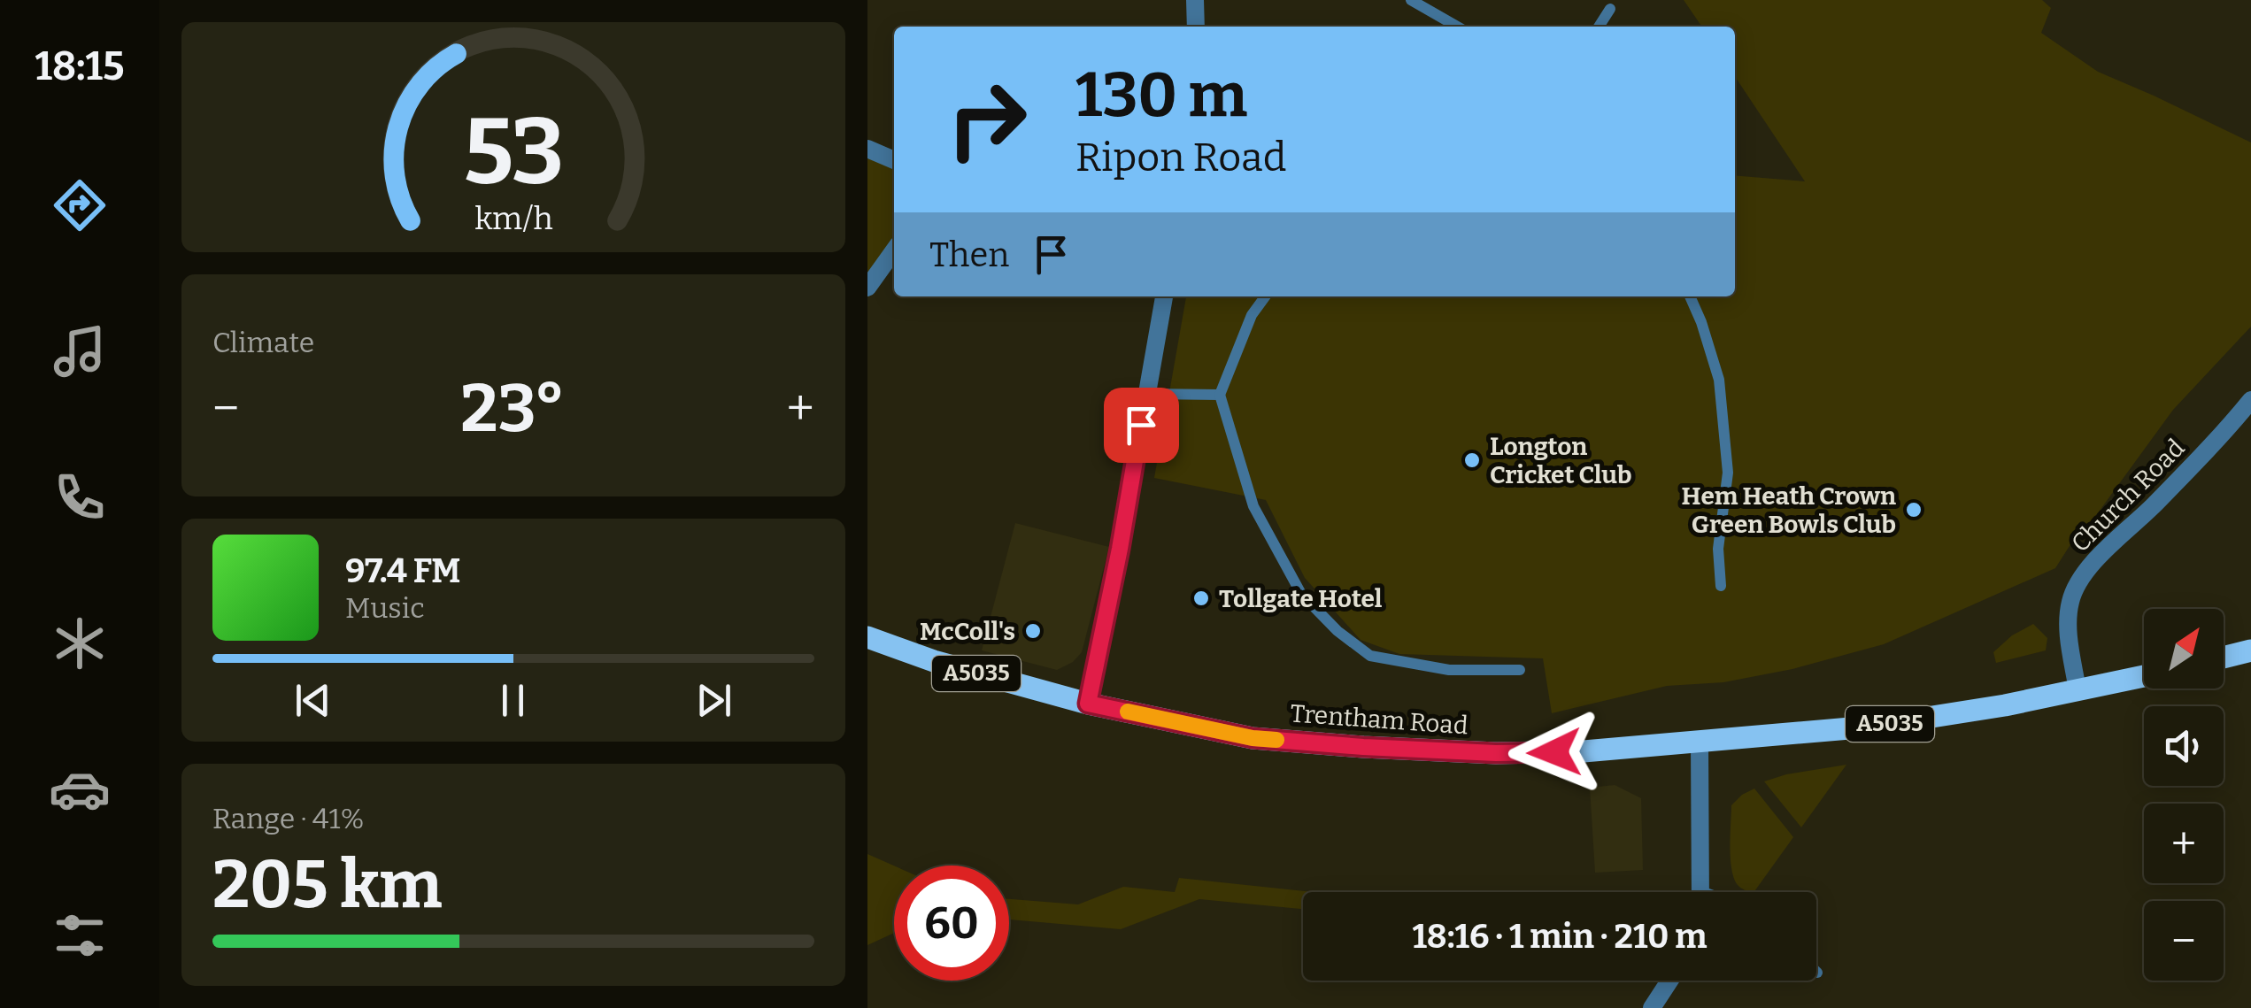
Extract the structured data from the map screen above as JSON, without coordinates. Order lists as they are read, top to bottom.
{
  "streets": {
    "main road": ["A5035", "Trentham Road"],
    "street": ["Church Road"]
  },
  "crossings": [
    ["Church Road", "Trentham Road"]
  ],
  "places": [
    "Longton Cricket Club",
    "Hem Heath Crown Green Bowls Club",
    "Tollgate Hotel",
    "McColl's"
  ],
  "north": "top right",
  "page": {
    "tabs": "18:15",
    "turn": ["130 m", "Ripon Road"],
    "then": "Then",
    "tile": [
      "Climate",
      ["Range · 41%", "205 km"]
    ],
    "heat": ["−", "23°", "+"],
    "song": ["97.4 FM", "Music"],
    "map_buttons": ["+", "−"],
    "limit": "60",
    "trip": "18:16 · 1 min · 210 m",
    "gauge": ["53", "km/h"]
  }
}
